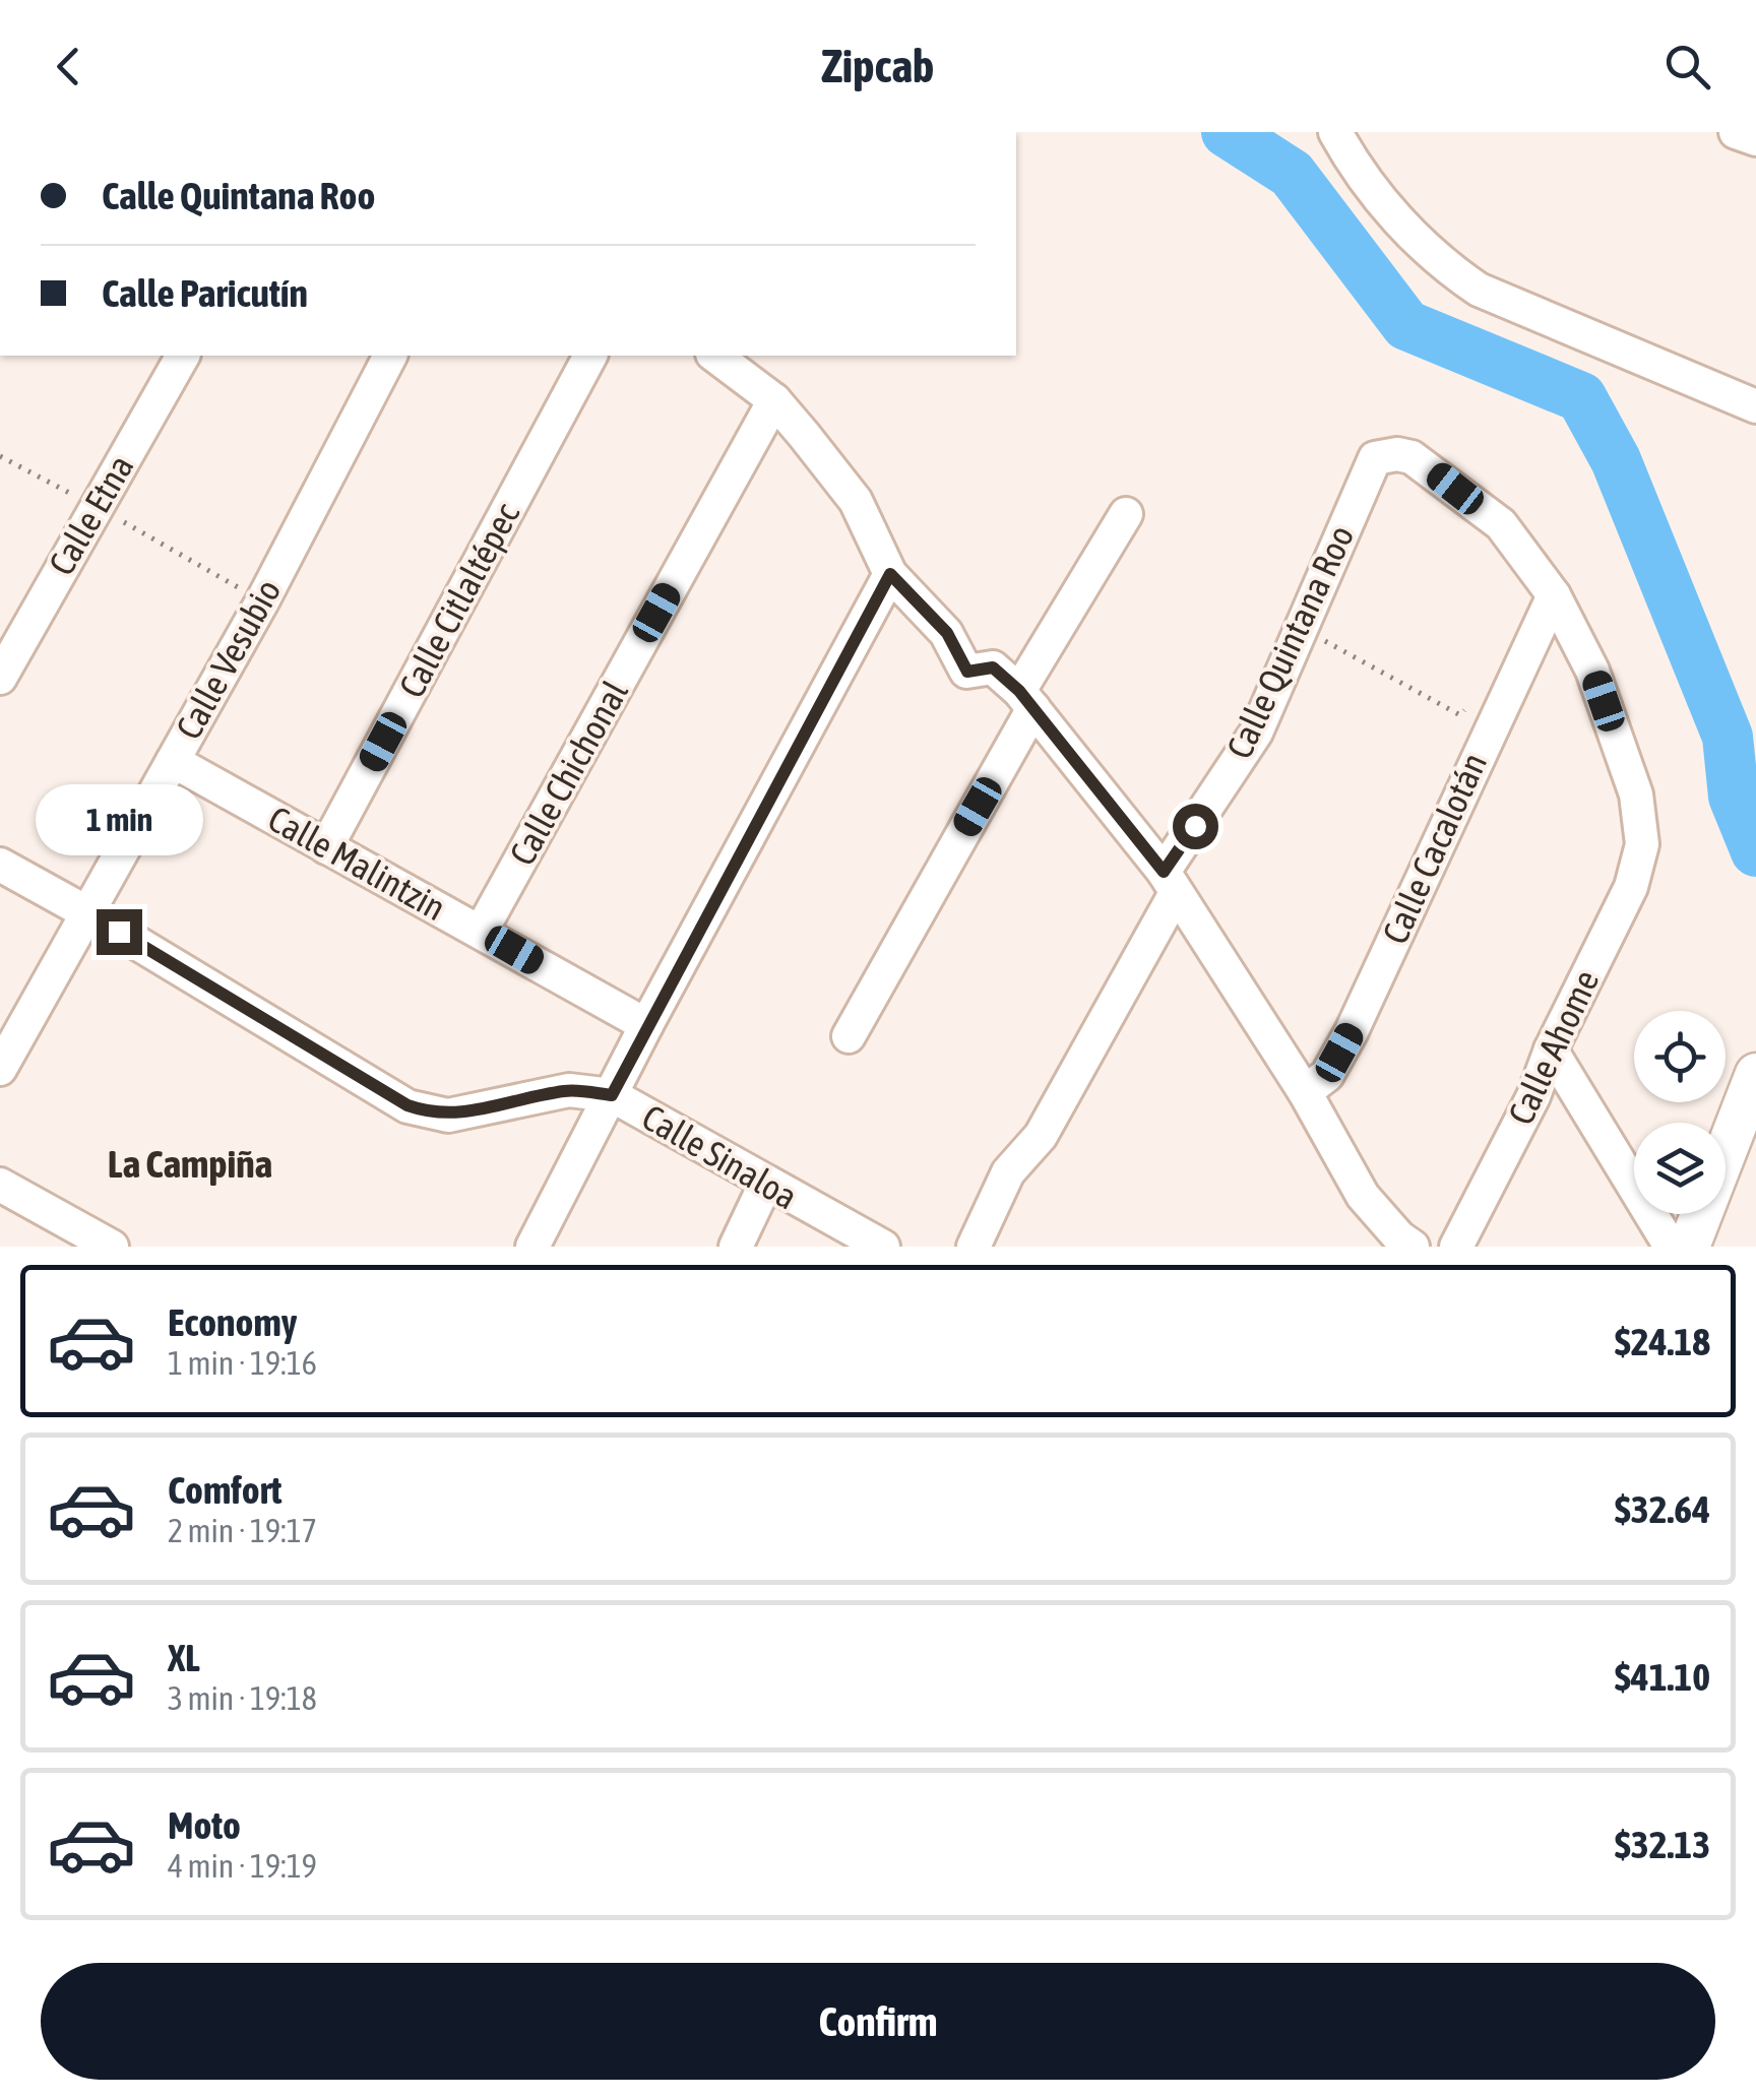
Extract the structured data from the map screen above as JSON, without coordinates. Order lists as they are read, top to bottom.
{
  "streets": {
    "street": [
      "Calle Etna",
      "Calle Citlaltépec",
      "Calle Quintana Roo",
      "Calle Vesubio",
      "Calle Chichonal",
      "Calle Cacalotán",
      "Calle Malintzin",
      "Calle Ahome",
      "Calle Sinaloa"
    ]
  },
  "crossings": [
    ["Calle Citlaltépec", "Calle Malintzin"],
    ["Calle Quintana Roo", "Calle Cacalotán"],
    ["Calle Quintana Roo", "Calle Ahome"],
    ["Calle Vesubio", "Calle Malintzin"],
    ["Calle Chichonal", "Calle Malintzin"],
    ["Calle Cacalotán", "Calle Ahome"]
  ],
  "districts": ["La Campiña"],
  "page": {
    "header": "Zipcab",
    "banner": ["Calle Quintana Roo", "Calle Paricutín"],
    "bubble": "1 min",
    "list": [
      {
        "name": "Economy",
        "note": "1 min · 19:16",
        "value": "$24.18"
      },
      {
        "name": "Comfort",
        "note": "2 min · 19:17",
        "value": "$32.64"
      },
      {
        "name": "XL",
        "note": "3 min · 19:18",
        "value": "$41.10"
      },
      {
        "name": "Moto",
        "note": "4 min · 19:19",
        "value": "$32.13"
      }
    ],
    "buttons": "Confirm"
  }
}
